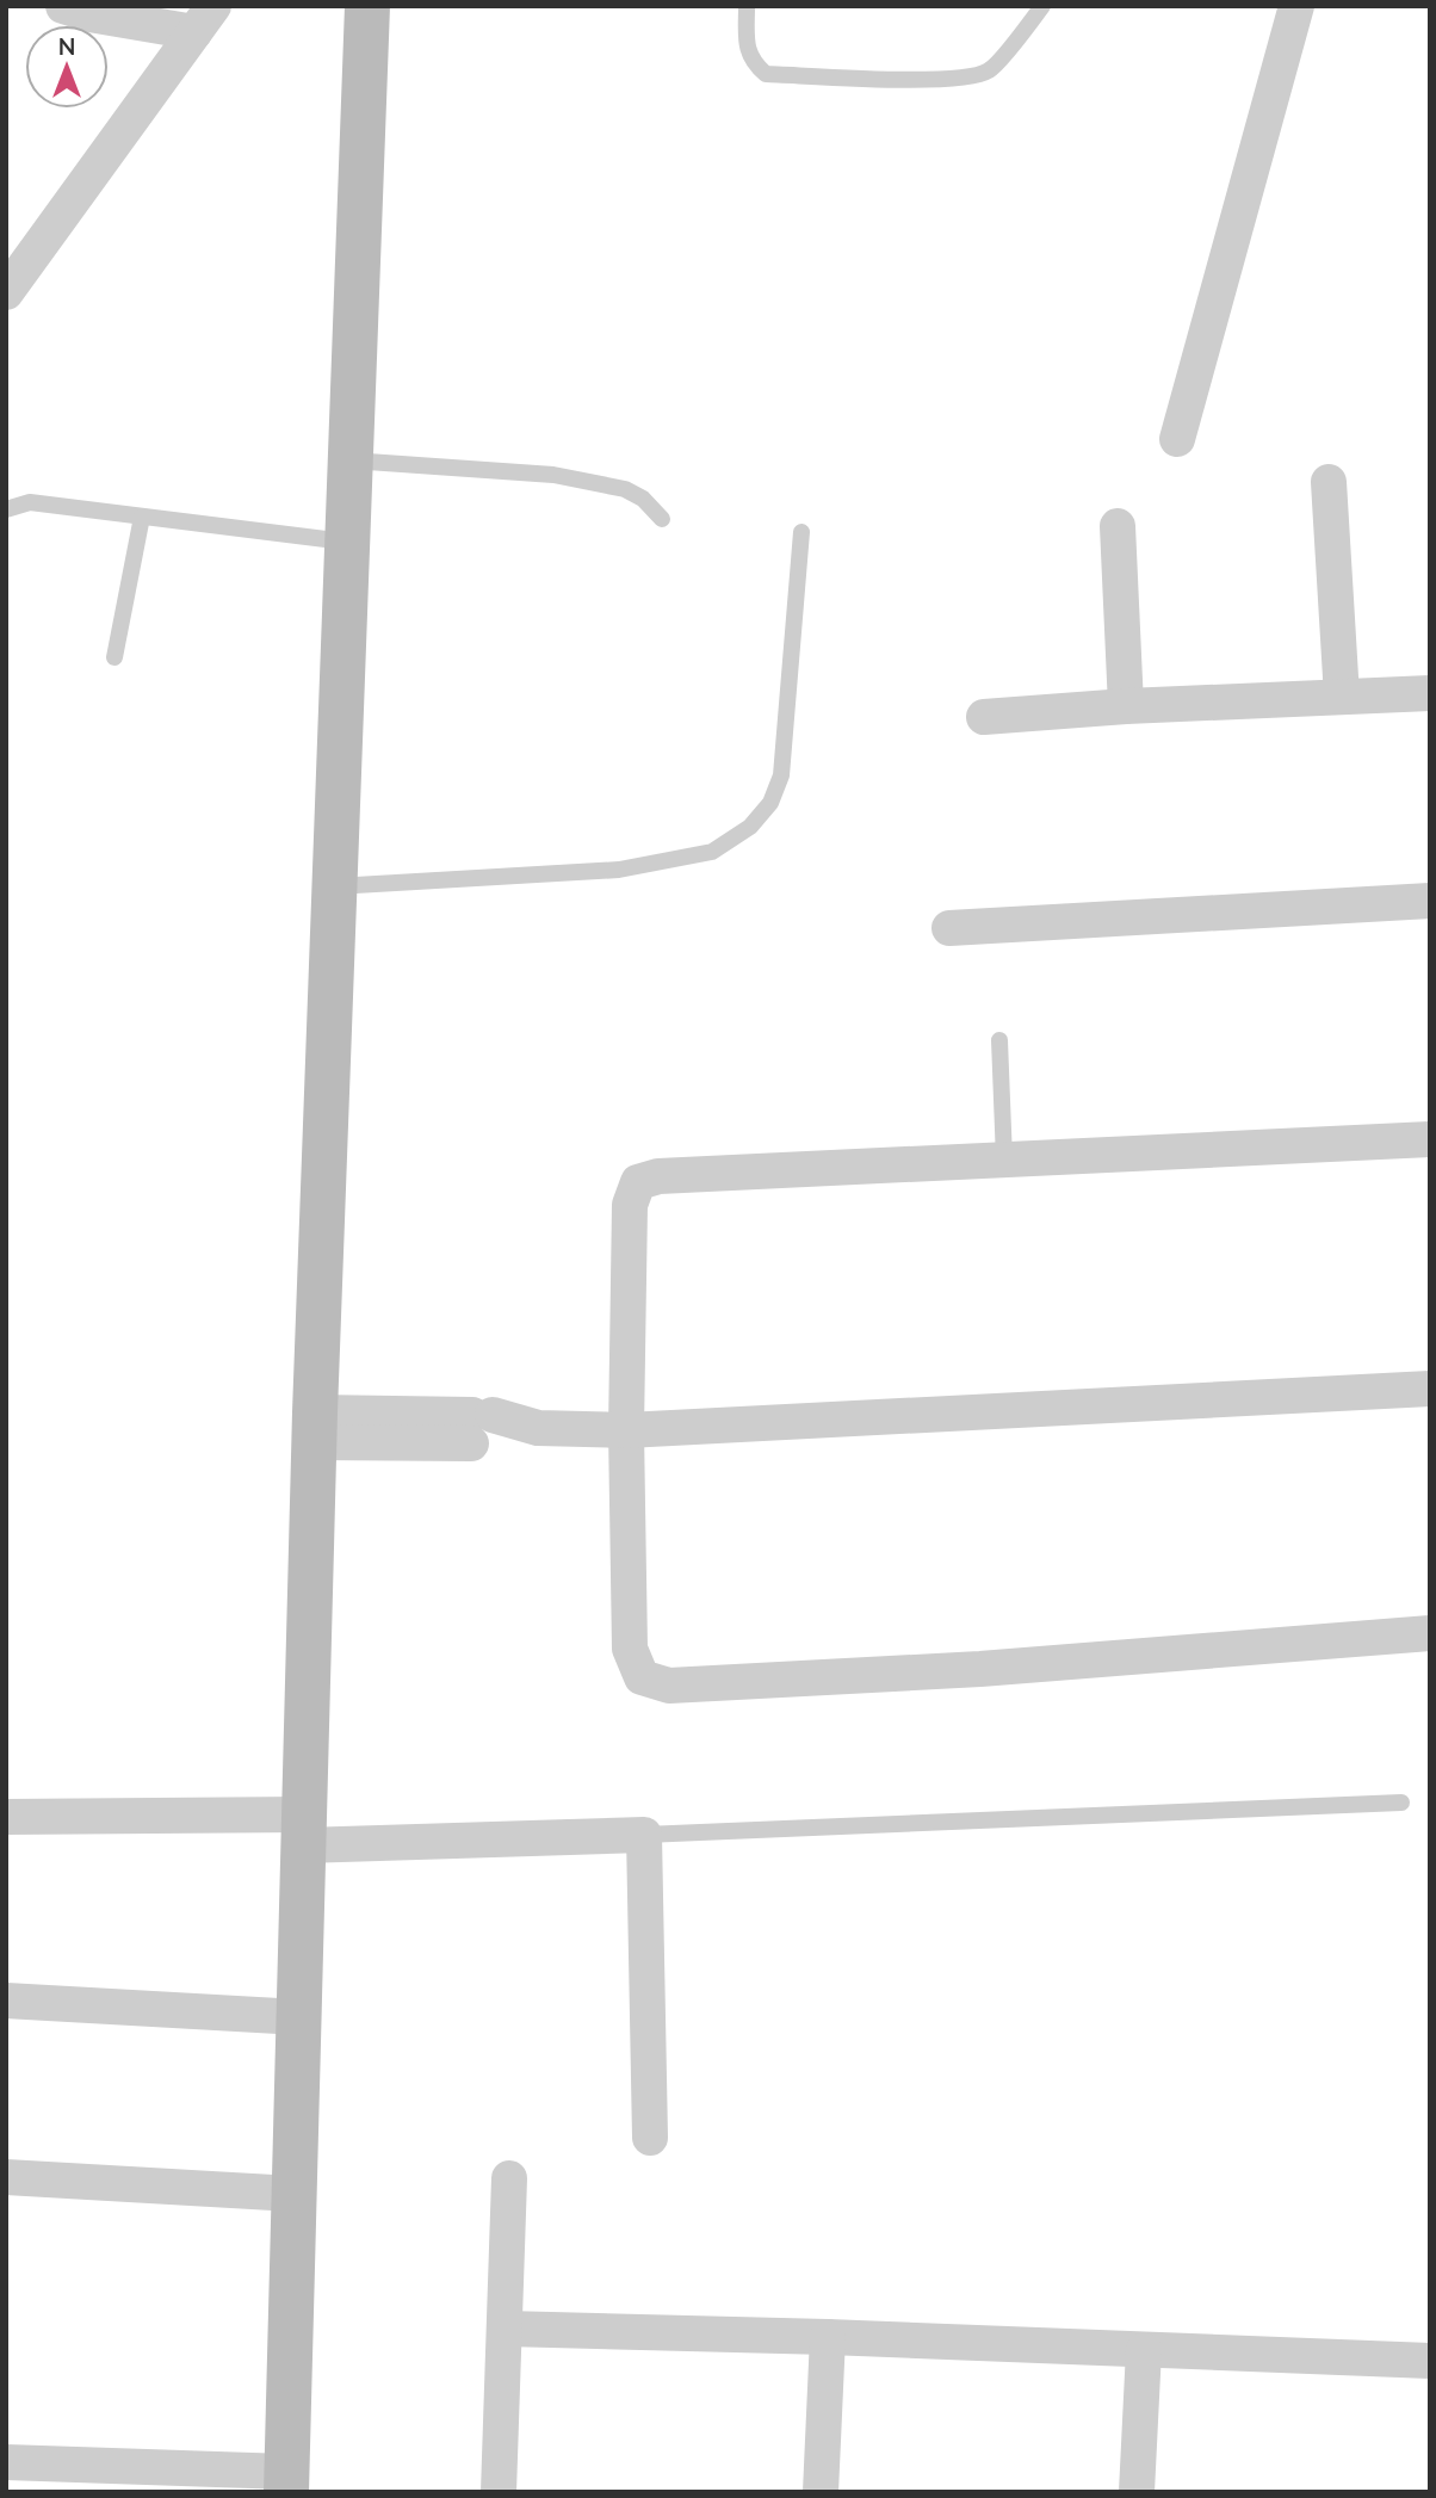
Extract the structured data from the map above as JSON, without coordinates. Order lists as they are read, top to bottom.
{
  "north": "top"
}
